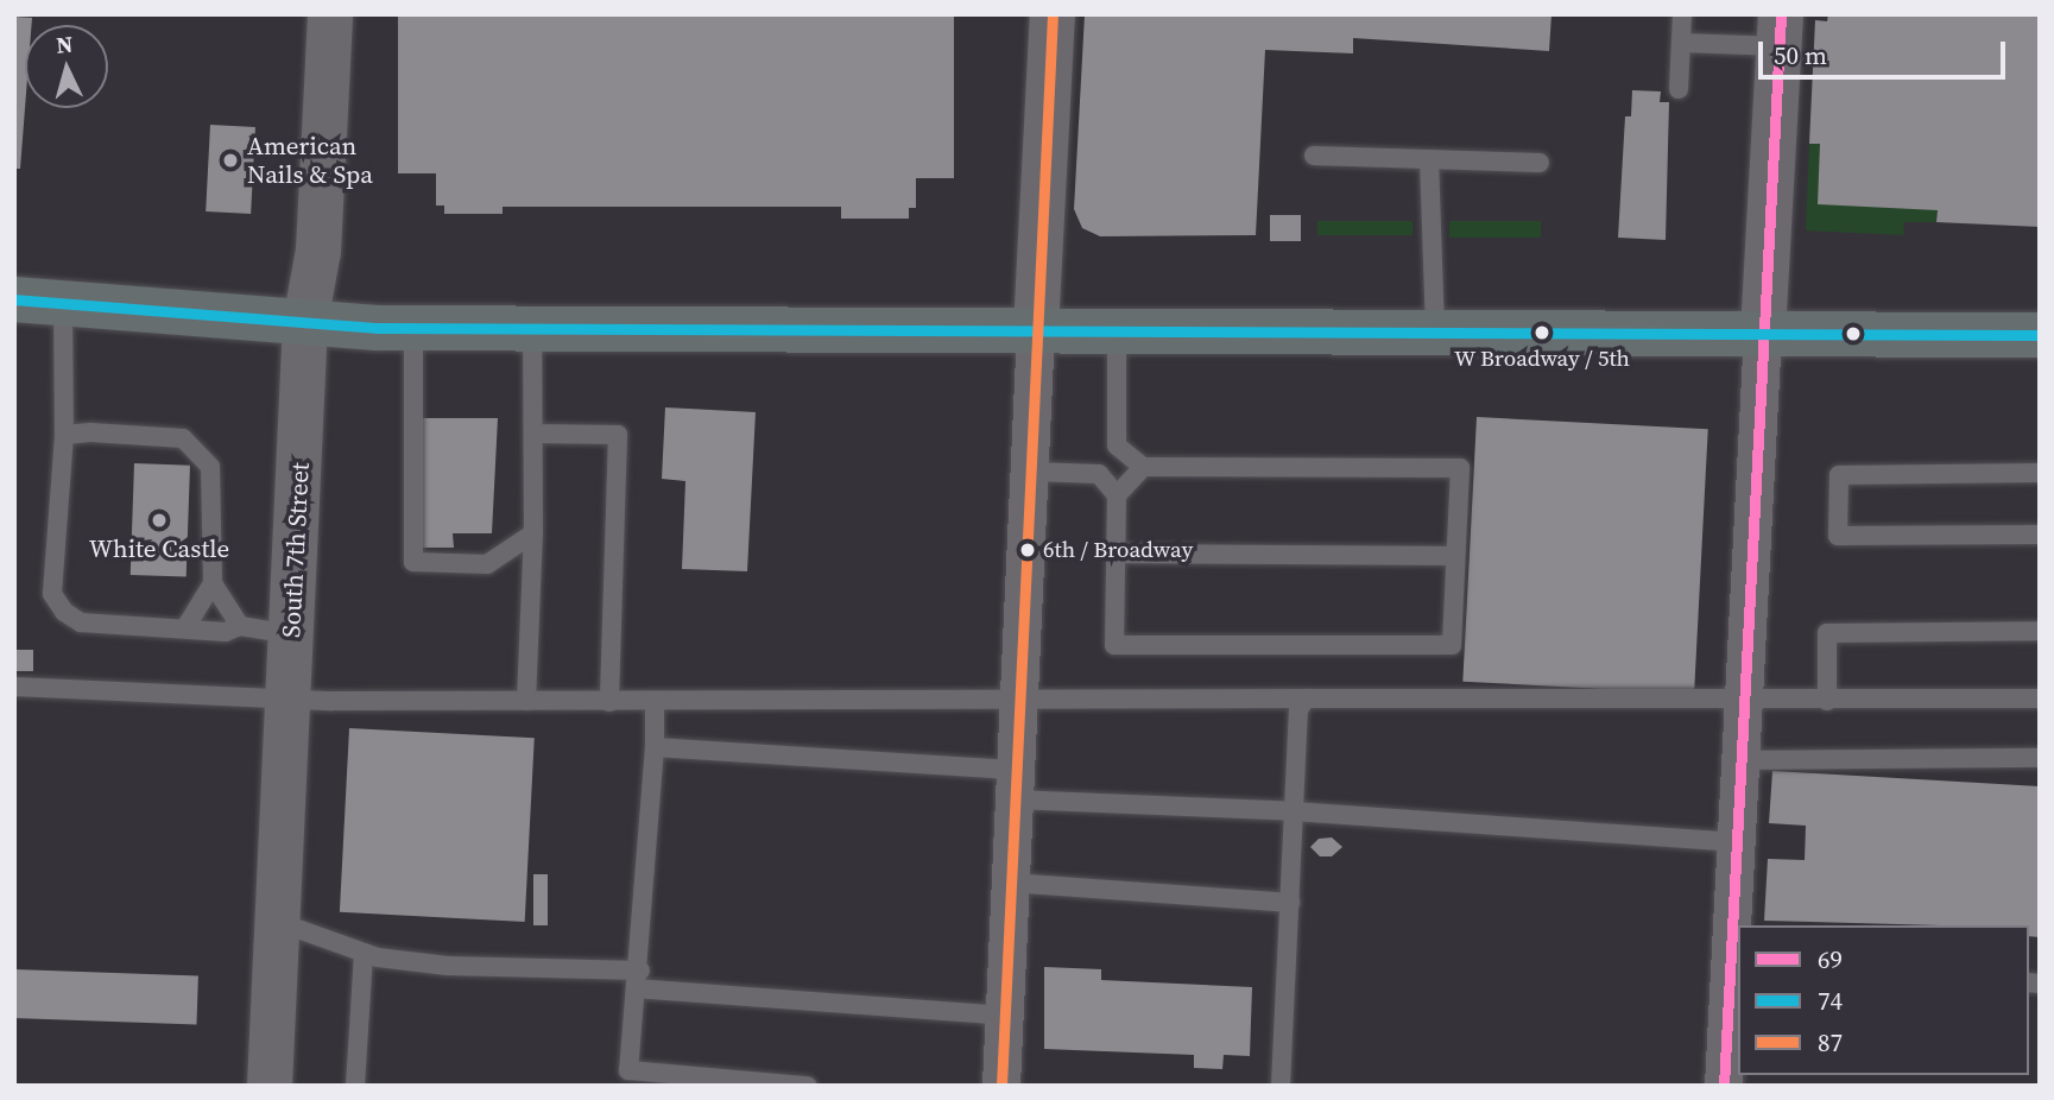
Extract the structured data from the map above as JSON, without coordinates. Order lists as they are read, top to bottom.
{
  "streets": {
    "street": ["South 7th Street"]
  },
  "places": [
    "American Nails & Spa",
    "W Broadway / 5th",
    "White Castle",
    "6th / Broadway"
  ],
  "lines": ["transit line 69", "transit line 87", "transit line 74"],
  "legend": ["69", "74", "87"],
  "scale_bar": "50 m",
  "north": "top"
}
